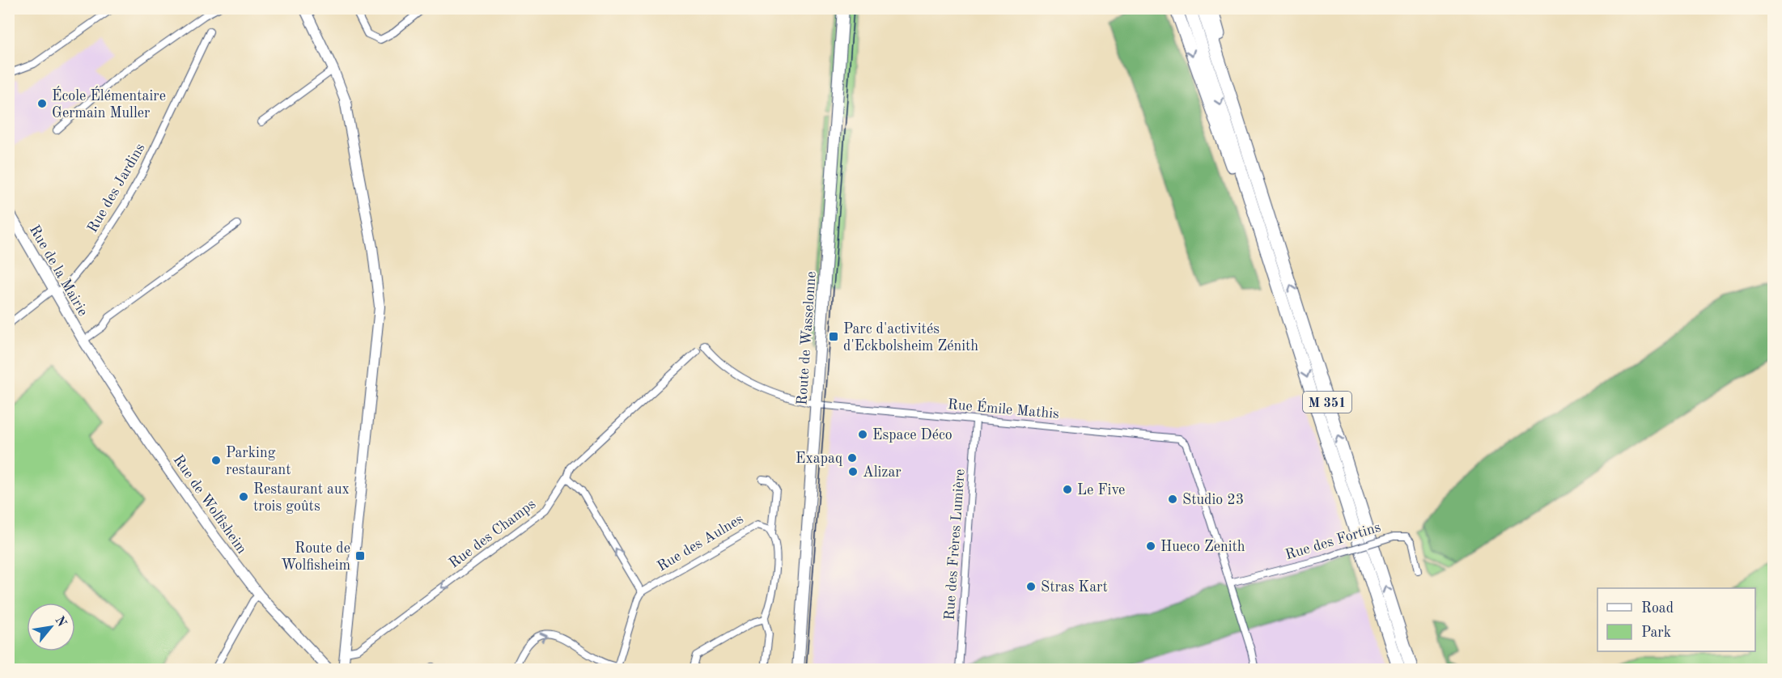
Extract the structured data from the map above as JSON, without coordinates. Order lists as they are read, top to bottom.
{
  "streets": {
    "highway": ["M 351"],
    "main road": ["Rue de la Mairie", "Route de Wasselonne", "Rue de Wolfisheim"],
    "street": [
      "Rue des Jardins",
      "Rue Émile Mathis",
      "Rue des Champs",
      "Rue des Fortins",
      "Rue des Aulnes",
      "Rue des Frères Lumière"
    ]
  },
  "crossings": [
    ["Rue des Jardins", "Rue de la Mairie"],
    ["Rue de la Mairie", "Rue de Wolfisheim"],
    ["Route de Wasselonne", "Rue Émile Mathis"],
    ["Rue Émile Mathis", "Rue des Fortins"],
    ["Rue Émile Mathis", "Rue des Frères Lumière"]
  ],
  "one_way": ["Rue des Champs"],
  "places": {
    "other": [
      "École Élémentaire Germain Muller",
      "Espace Déco",
      "Exapaq",
      "Parking restaurant",
      "Alizar",
      "Le Five",
      "Restaurant aux trois goûts",
      "Studio 23",
      "Hueco Zenith",
      "Stras Kart"
    ],
    "transit": ["Parc d'activités d'Eckbolsheim Zénith", "Route de Wolfisheim"]
  },
  "legend": ["Road", "Park"],
  "north": "top right"
}
